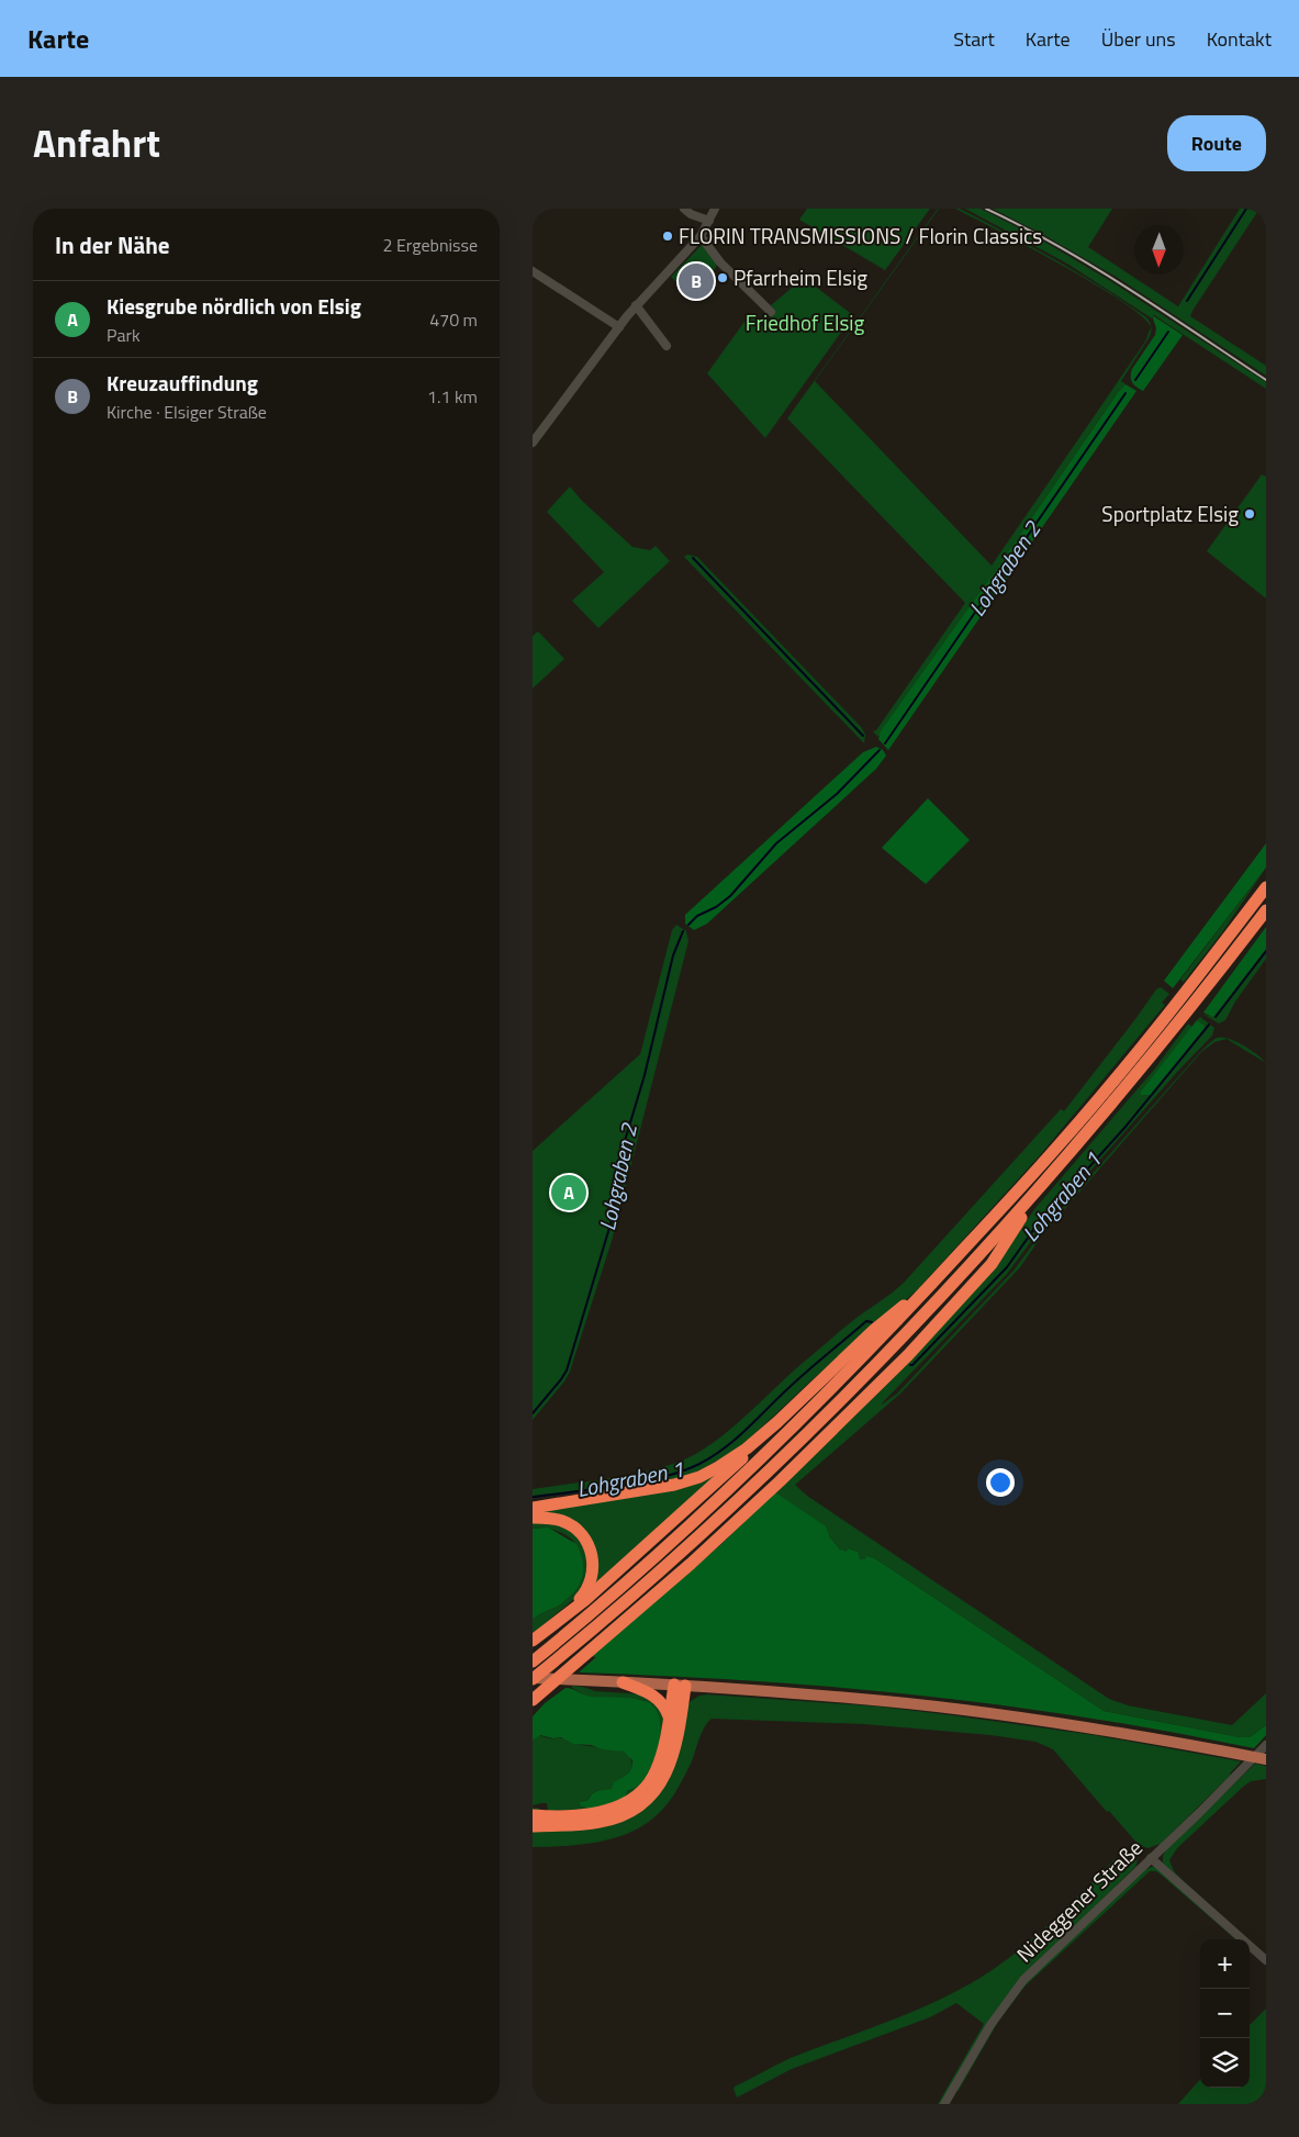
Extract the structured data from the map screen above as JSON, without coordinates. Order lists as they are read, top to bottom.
{
  "streets": {
    "street": ["Nideggener Straße"]
  },
  "water": ["Lohgraben 2", "Lohgraben 1"],
  "parks": ["Friedhof Elsig"],
  "places": ["FLORIN TRANSMISSIONS / Florin Classics", "Pfarrheim Elsig", "Sportplatz Elsig"],
  "north": "bottom",
  "page": {
    "header": "Karte",
    "nav": [
      "Start",
      "Karte",
      "Über uns",
      "Kontakt"
    ],
    "title": "Anfahrt",
    "buttons": "Route",
    "heading": ["In der Nähe", "2 Ergebnisse"],
    "pins": ["B", "A"],
    "list": [
      {
        "mark": "A",
        "name": "Kiesgrube nördlich von Elsig",
        "note": "Park",
        "value": "470 m"
      },
      {
        "mark": "B",
        "name": "Kreuzauffindung",
        "note": "Kirche · Elsiger Straße",
        "value": "1.1 km"
      }
    ],
    "map_buttons": ["+", "−"]
  }
}
